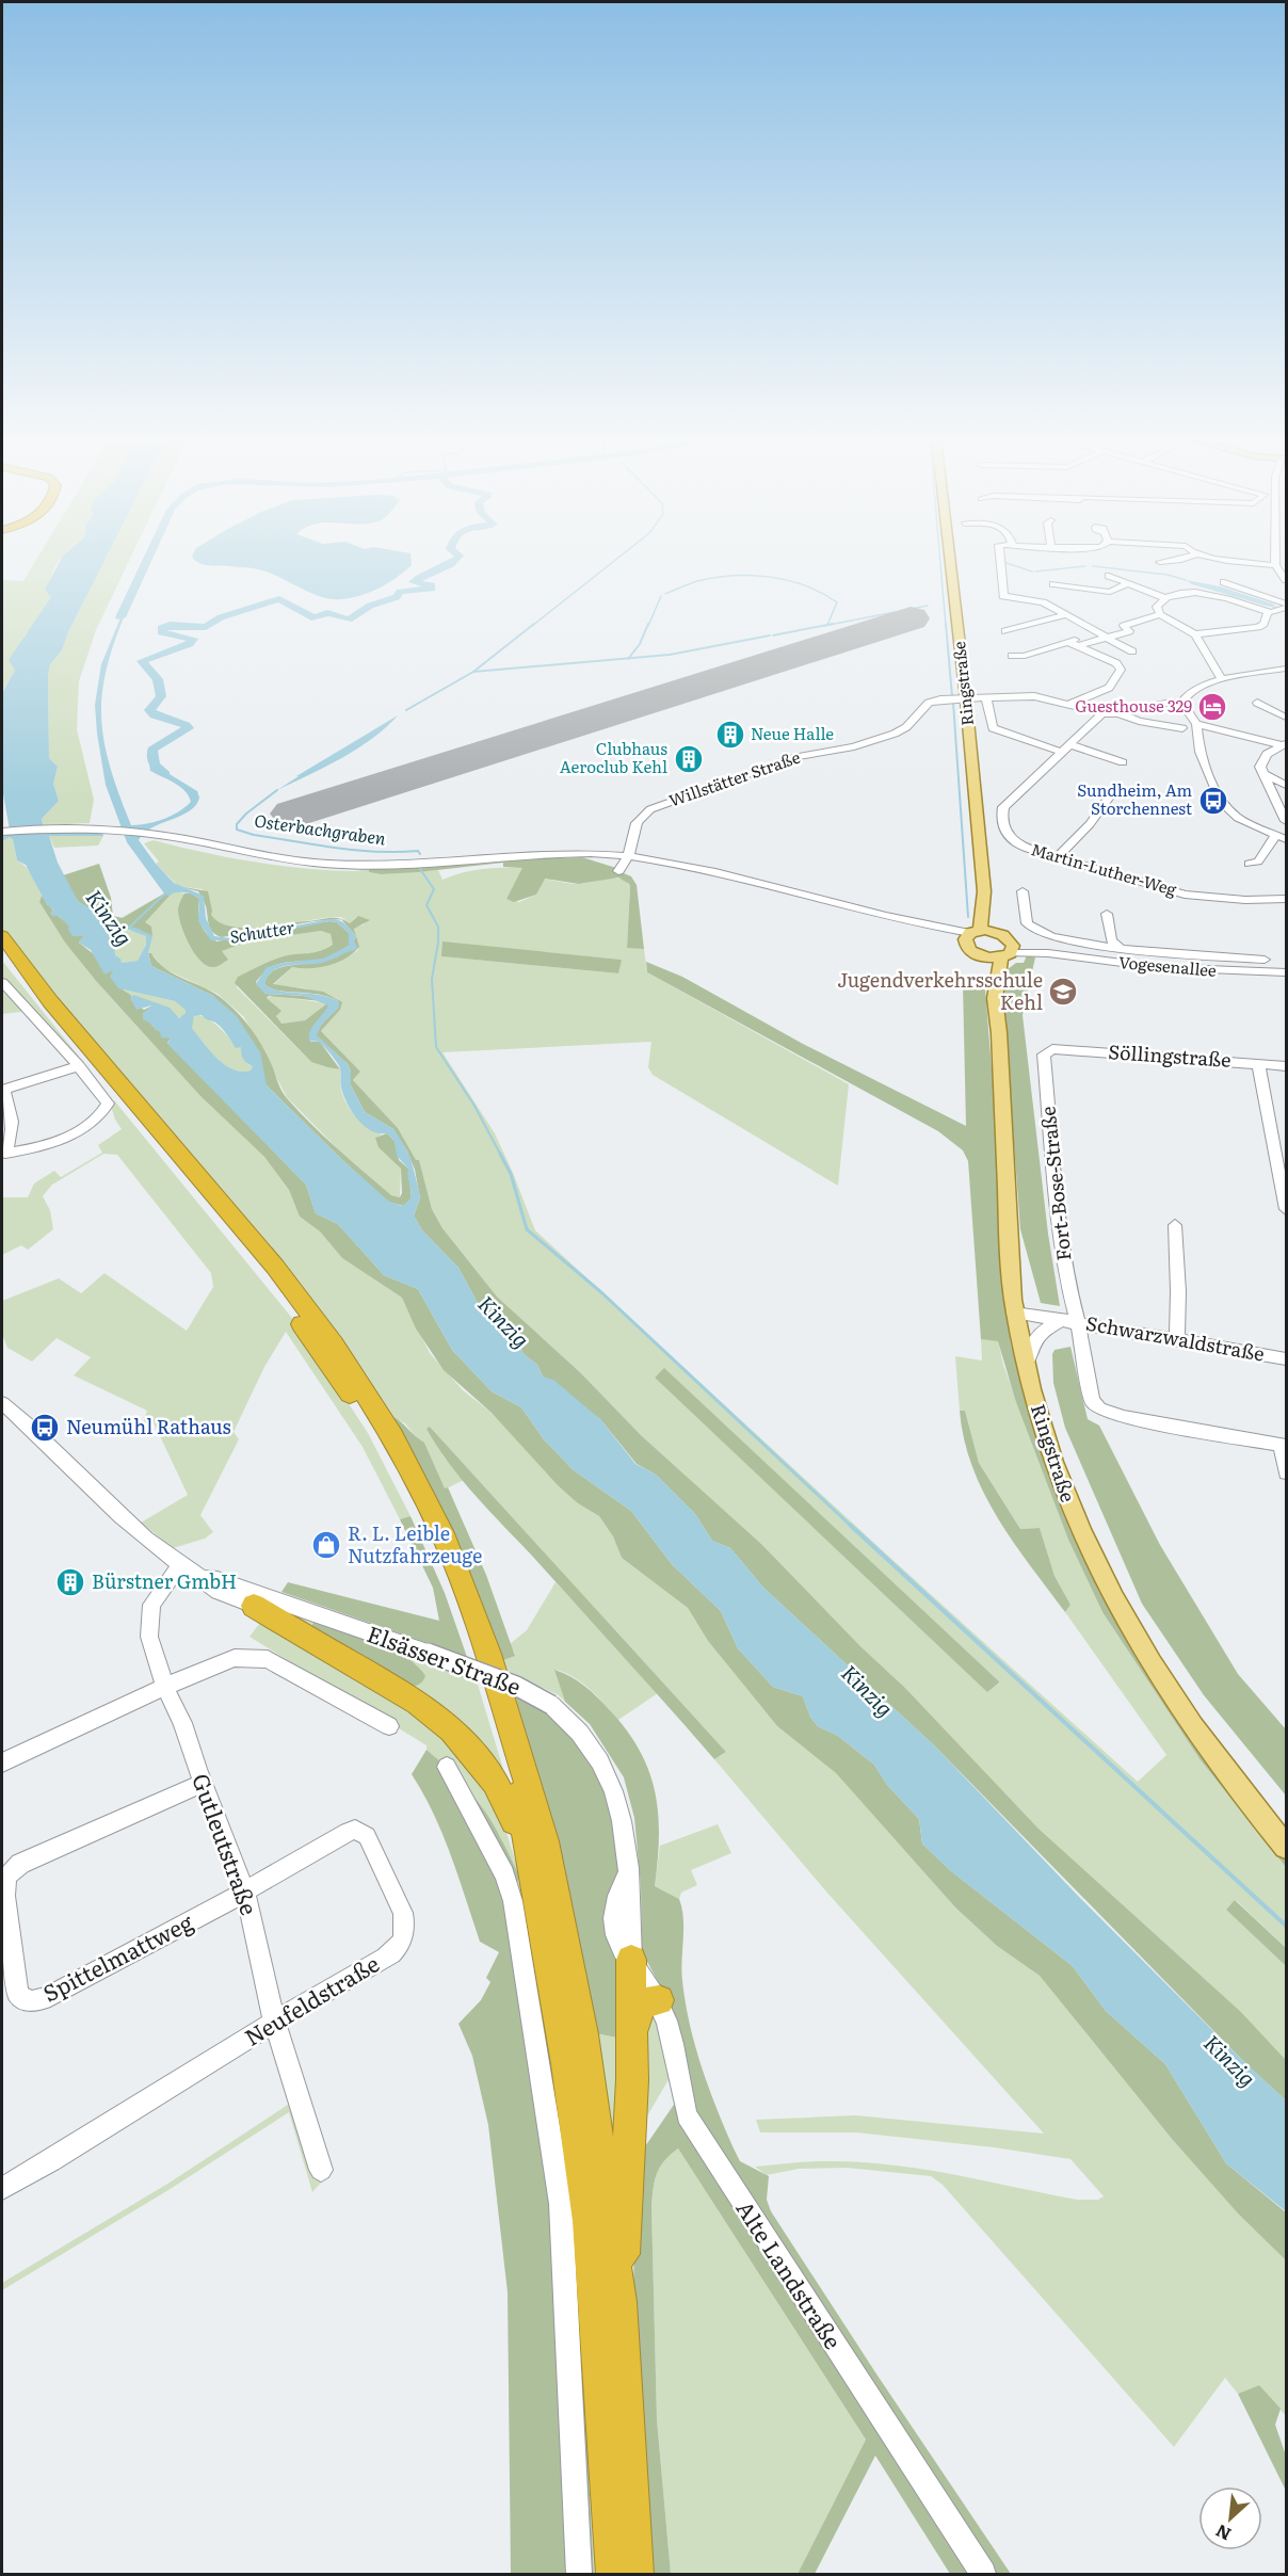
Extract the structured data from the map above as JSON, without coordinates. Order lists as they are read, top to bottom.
{
  "streets": {
    "main road": ["Ringstraße"],
    "street": [
      "Willstätter Straße",
      "Martin-Luther-Weg",
      "Vogesenallee",
      "Söllingstraße",
      "Fort-Bose-Straße",
      "Schwarzwaldstraße",
      "Elsässer Straße",
      "Gutleutstraße",
      "Spittelmattweg",
      "Neufeldstraße",
      "Alte Landstraße"
    ]
  },
  "crossings": [
    ["Ringstraße", "Willstätter Straße"],
    ["Ringstraße", "Vogesenallee"],
    ["Ringstraße", "Schwarzwaldstraße"],
    ["Willstätter Straße", "Martin-Luther-Weg"],
    ["Söllingstraße", "Fort-Bose-Straße"],
    ["Fort-Bose-Straße", "Schwarzwaldstraße"],
    ["Elsässer Straße", "Gutleutstraße"],
    ["Elsässer Straße", "Alte Landstraße"],
    ["Gutleutstraße", "Spittelmattweg"],
    ["Gutleutstraße", "Neufeldstraße"],
    ["Spittelmattweg", "Neufeldstraße"]
  ],
  "water": ["Osterbachgraben", "Kinzig", "Schutter"],
  "places": {
    "hotel": ["Guesthouse 329"],
    "building": ["Neue Halle", "Clubhaus Aeroclub Kehl", "Bürstner GmbH"],
    "bus stop": ["Sundheim, Am Storchennest", "Neumühl Rathaus"],
    "school or university": ["Jugendverkehrsschule Kehl"],
    "shop": ["R. L. Leible Nutzfahrzeuge"]
  },
  "north": "bottom left"
}
